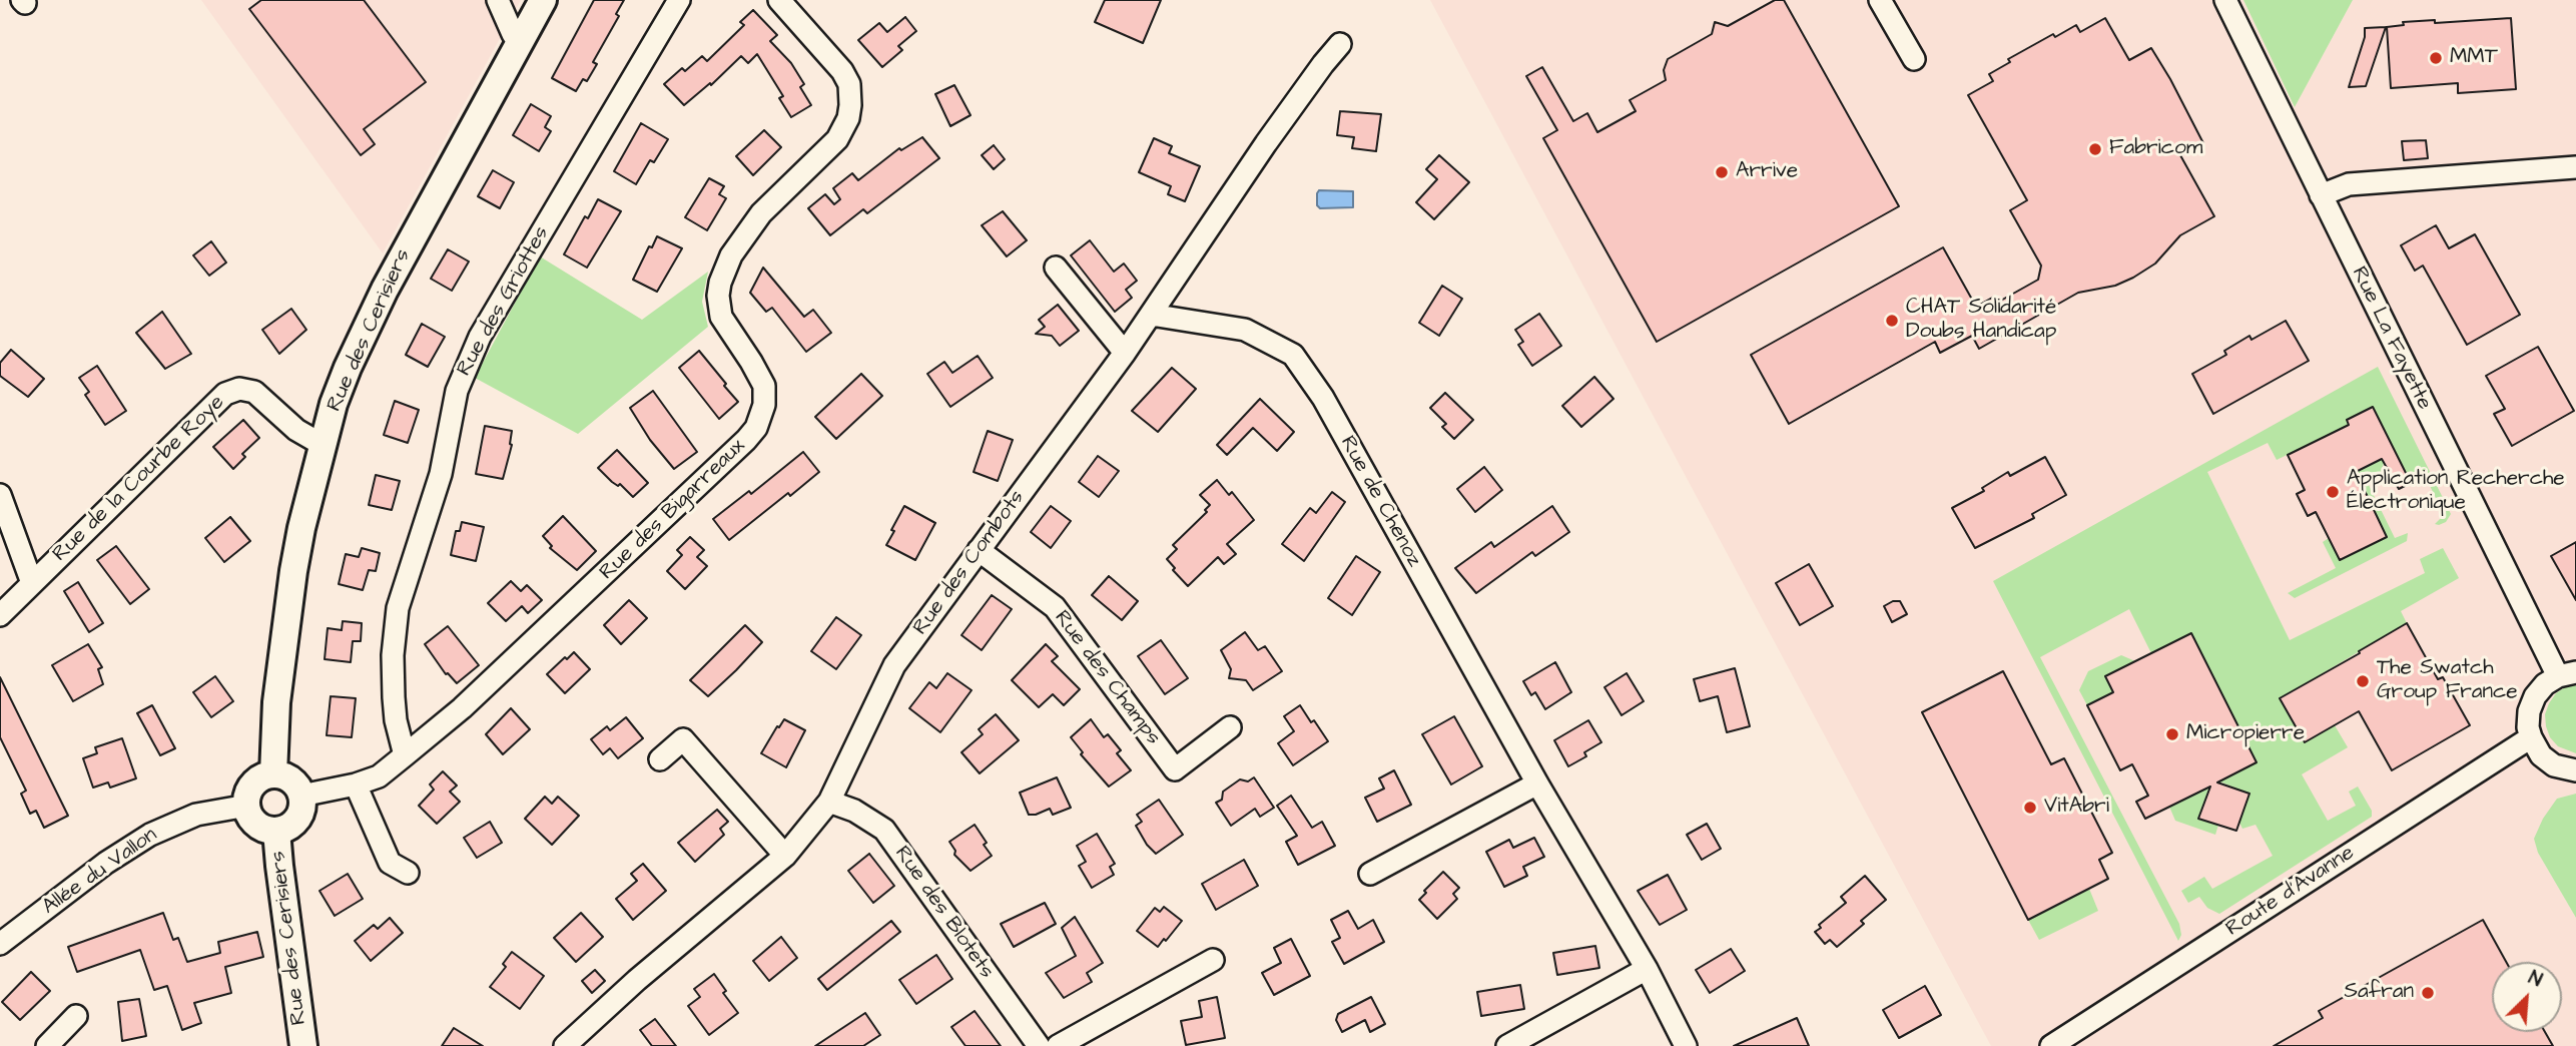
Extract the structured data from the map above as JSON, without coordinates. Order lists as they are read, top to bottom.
{
  "streets": {
    "street": [
      "Rue des Griottes",
      "Rue des Cerisiers",
      "Rue La Fayette",
      "Rue de la Courbe Roye",
      "Rue de Chenoz",
      "Rue des Bigarreaux",
      "Rue des Combots",
      "Rue des Champs",
      "Allée du Vallon",
      "Route d'Avanne",
      "Rue des Blotets"
    ]
  },
  "crossings": [
    ["Rue des Griottes", "Rue des Bigarreaux"],
    ["Rue des Cerisiers", "Rue de la Courbe Roye"],
    ["Rue des Cerisiers", "Rue des Bigarreaux"],
    ["Rue des Cerisiers", "Allée du Vallon"],
    ["Rue de Chenoz", "Rue des Combots"],
    ["Rue des Bigarreaux", "Allée du Vallon"],
    ["Rue des Combots", "Rue des Champs"],
    ["Rue des Combots", "Rue des Blotets"]
  ],
  "places": [
    "MMT",
    "Fabricom",
    "Arrive",
    "CHAT Solidarité Doubs Handicap",
    "Application Recherche Électronique",
    "The Swatch Group France",
    "Micropierre",
    "VitAbri",
    "Safran"
  ],
  "north": "top right"
}
